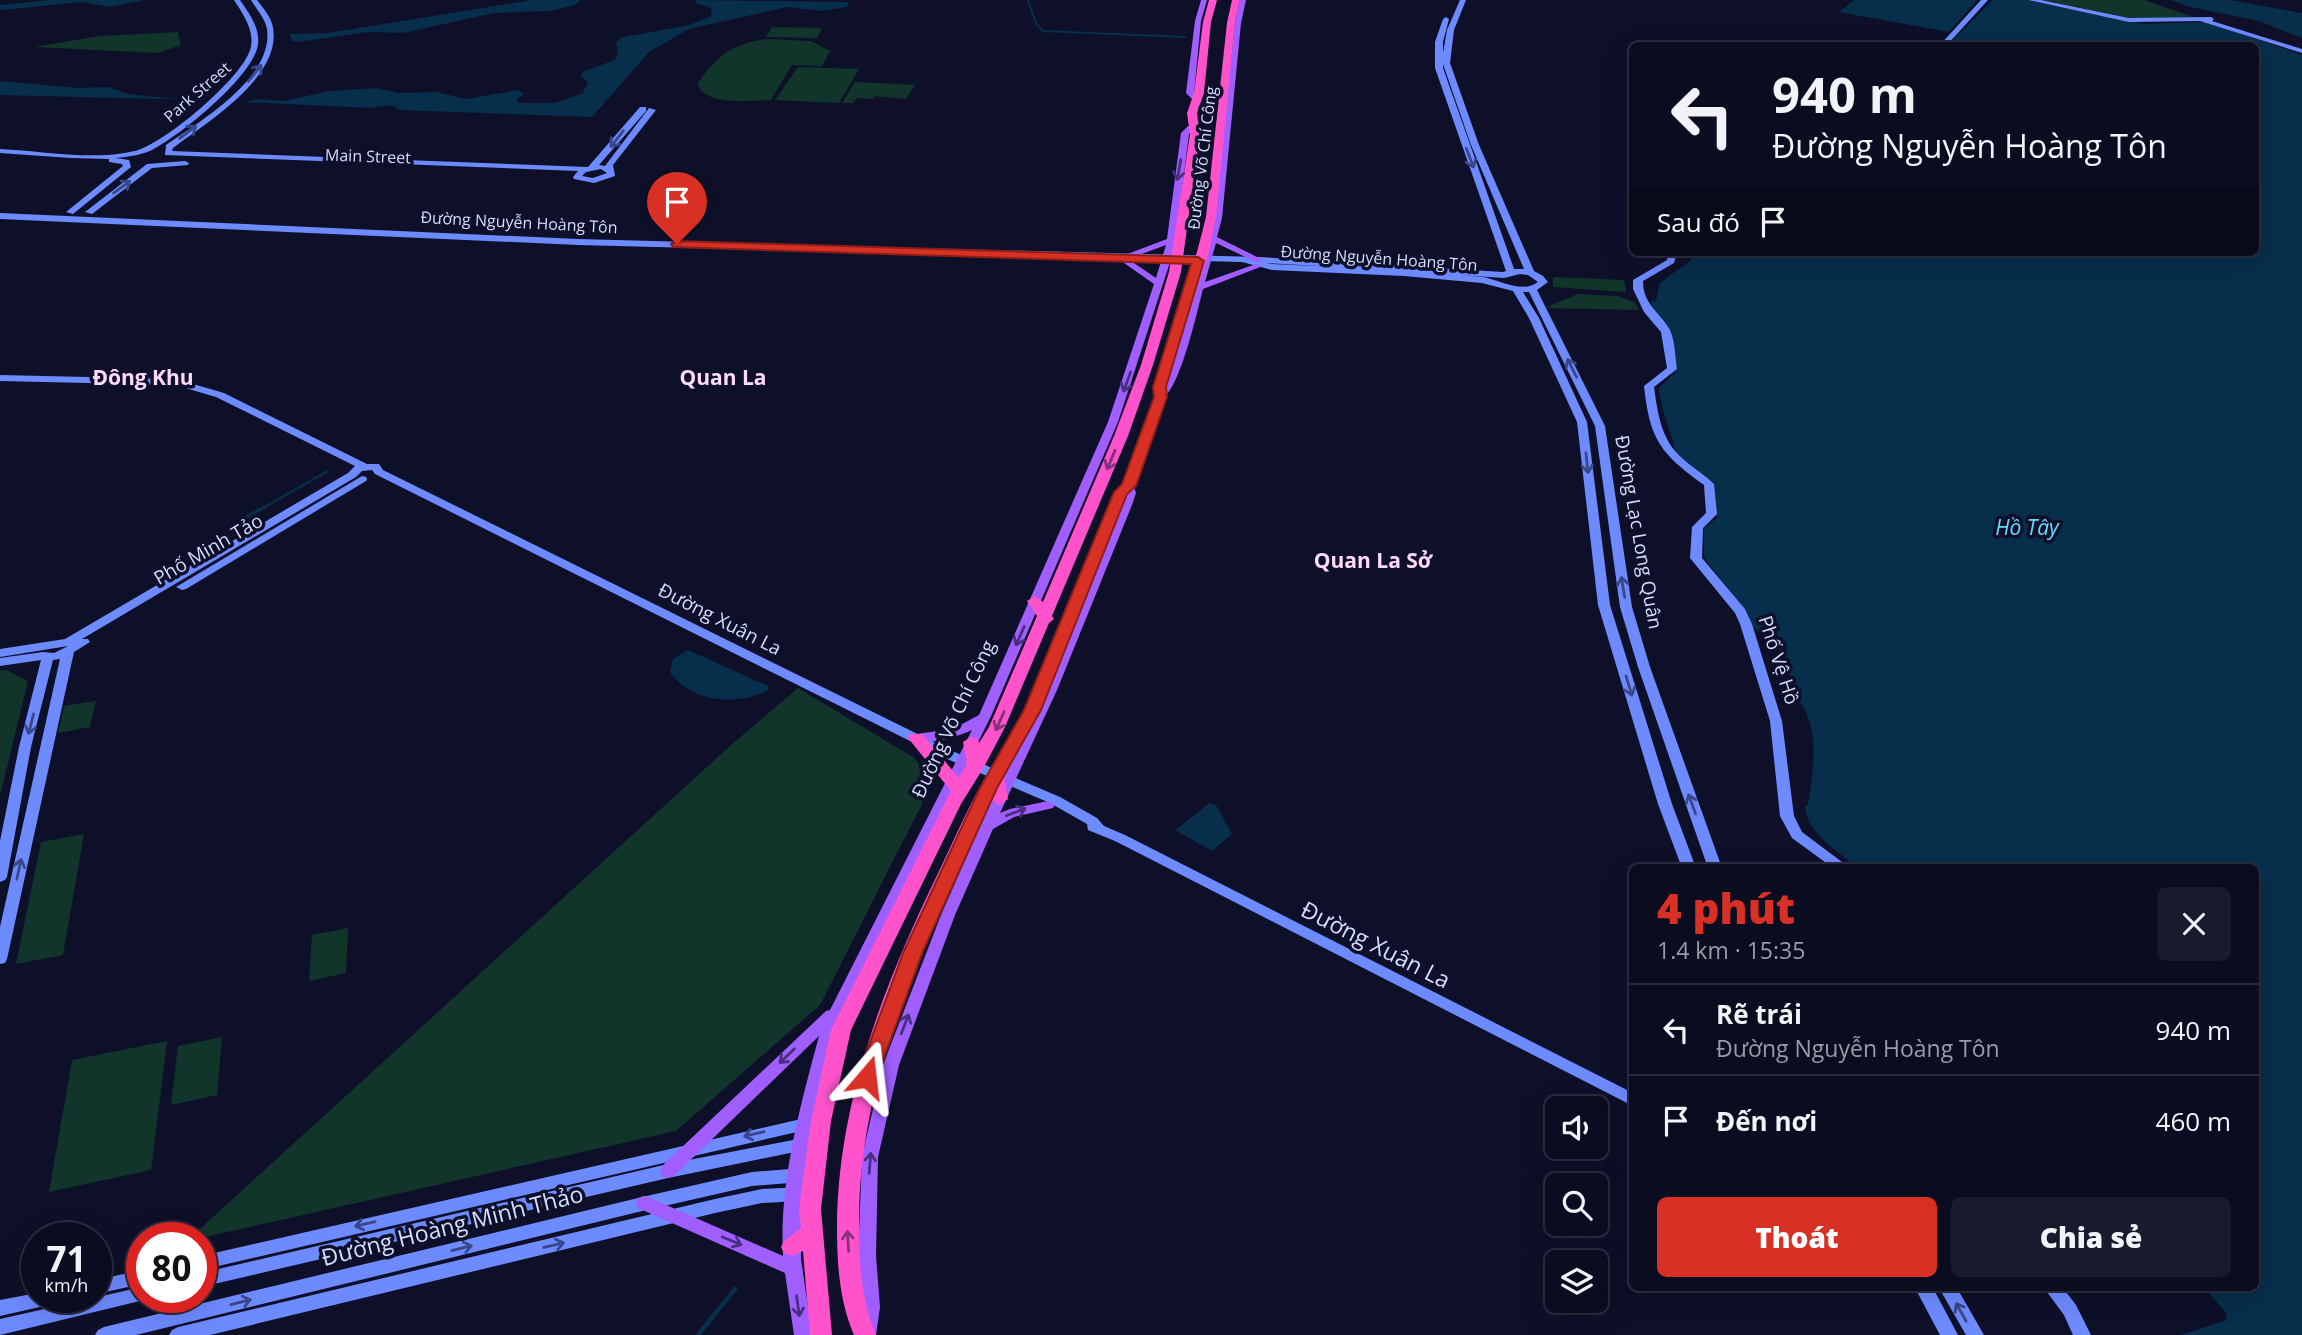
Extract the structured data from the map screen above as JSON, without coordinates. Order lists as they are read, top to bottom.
{
  "streets": {
    "highway": ["Đường Võ Chí Công"],
    "street": [
      "Park Street",
      "Main Street",
      "Đường Nguyễn Hoàng Tôn",
      "Đường Lạc Long Quân",
      "Phố Minh Tảo",
      "Đường Xuân La",
      "Phố Vệ Hồ",
      "Đường Hoàng Minh Thảo"
    ]
  },
  "crossings": [
    ["Park Street", "Main Street"],
    ["Đường Võ Chí Công", "Đường Nguyễn Hoàng Tôn"],
    ["Đường Võ Chí Công", "Đường Xuân La"],
    ["Đường Võ Chí Công", "Đường Hoàng Minh Thảo"],
    ["Đường Nguyễn Hoàng Tôn", "Đường Lạc Long Quân"],
    ["Phố Minh Tảo", "Đường Xuân La"]
  ],
  "one_way": ["Park Street"],
  "districts": ["Đông Khu", "Quan La", "Quan La Sở"],
  "water": ["Hồ Tây"],
  "page": {
    "turn": ["940 m", "Đường Nguyễn Hoàng Tôn"],
    "then": "Sau đó",
    "heading": ["4 phút", "1.4 km · 15:35"],
    "list": [
      {
        "name": "Rẽ trái",
        "note": "Đường Nguyễn Hoàng Tôn",
        "value": "940 m"
      },
      {
        "name": "Đến nơi",
        "value": "460 m"
      }
    ],
    "buttons": ["Thoát", "Chia sẻ"],
    "speed": "71 km/h",
    "limit": "80"
  }
}
